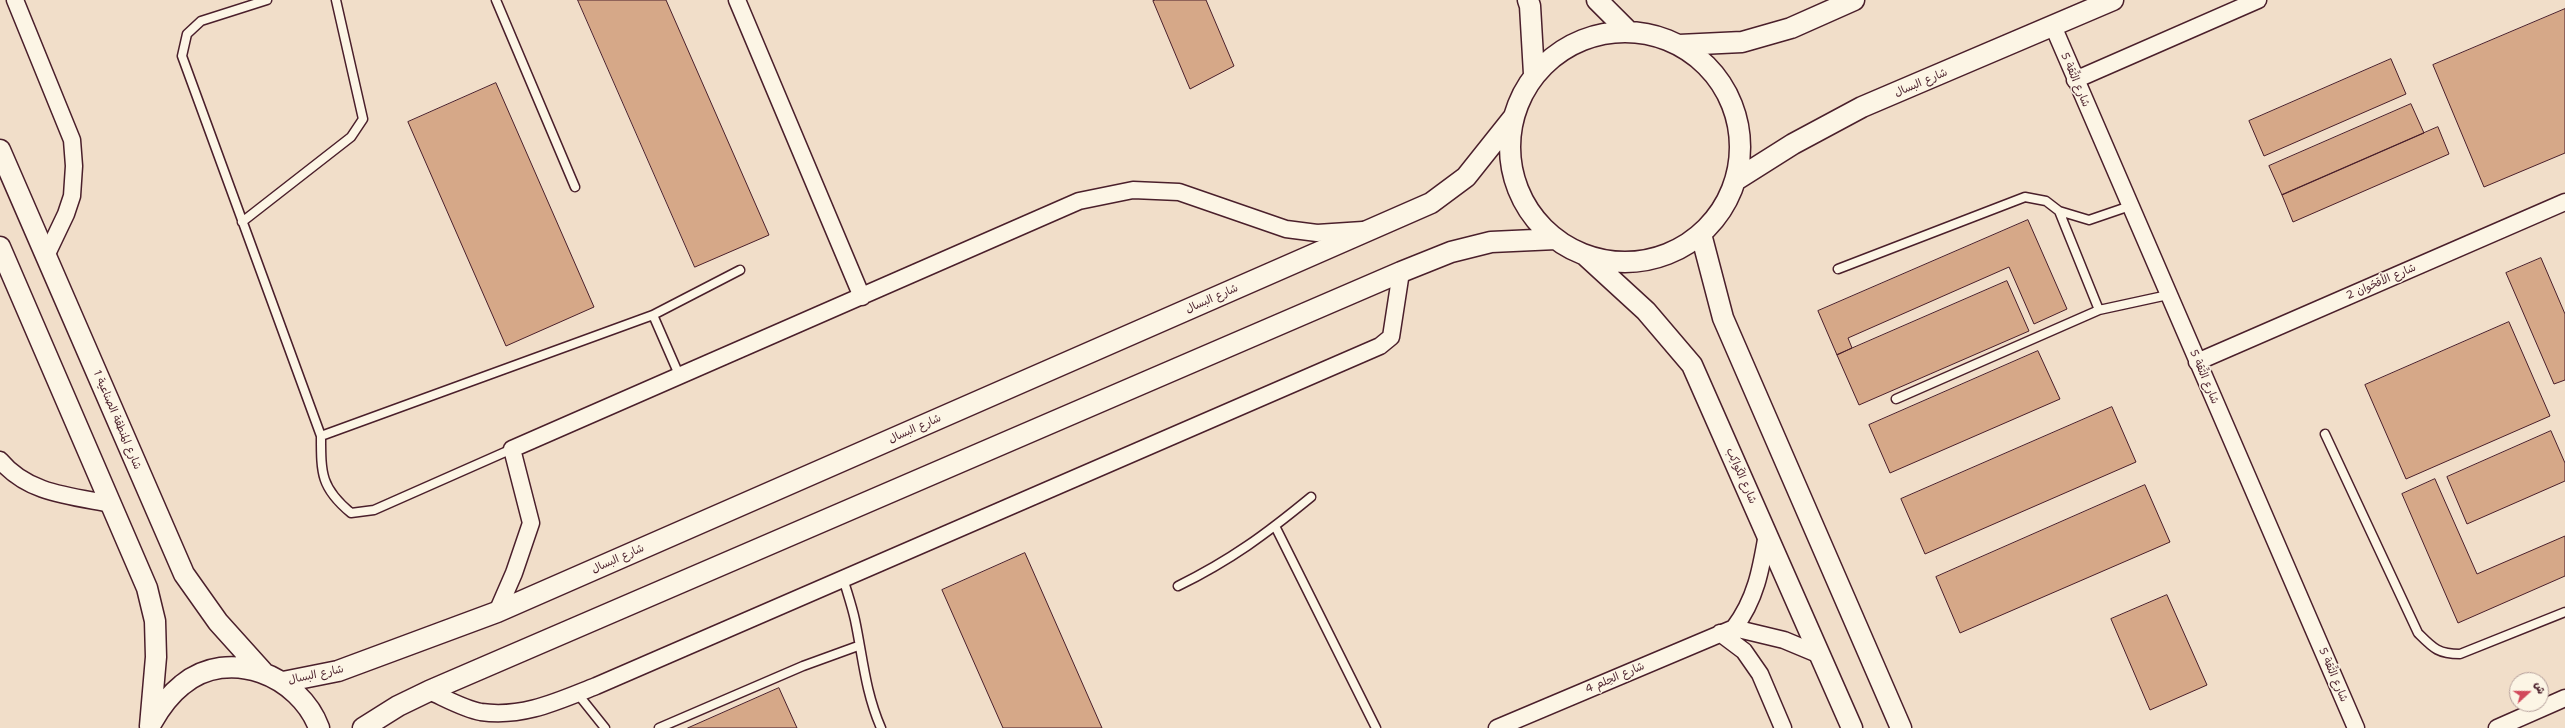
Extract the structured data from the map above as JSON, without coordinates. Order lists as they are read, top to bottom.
{
  "streets": {
    "street": [
      "شارع الثِّقة 5",
      "شارع البسال",
      "شارع الأقحُوان 2",
      "شارع المنطقة الصناعية 1",
      "شارع الكَواكِب",
      "شارع الحِلم 4"
    ]
  },
  "crossings": [
    ["شارع الثِّقة 5", "شارع البسال"],
    ["شارع الثِّقة 5", "شارع الأقحُوان 2"]
  ],
  "north": "right"
}
